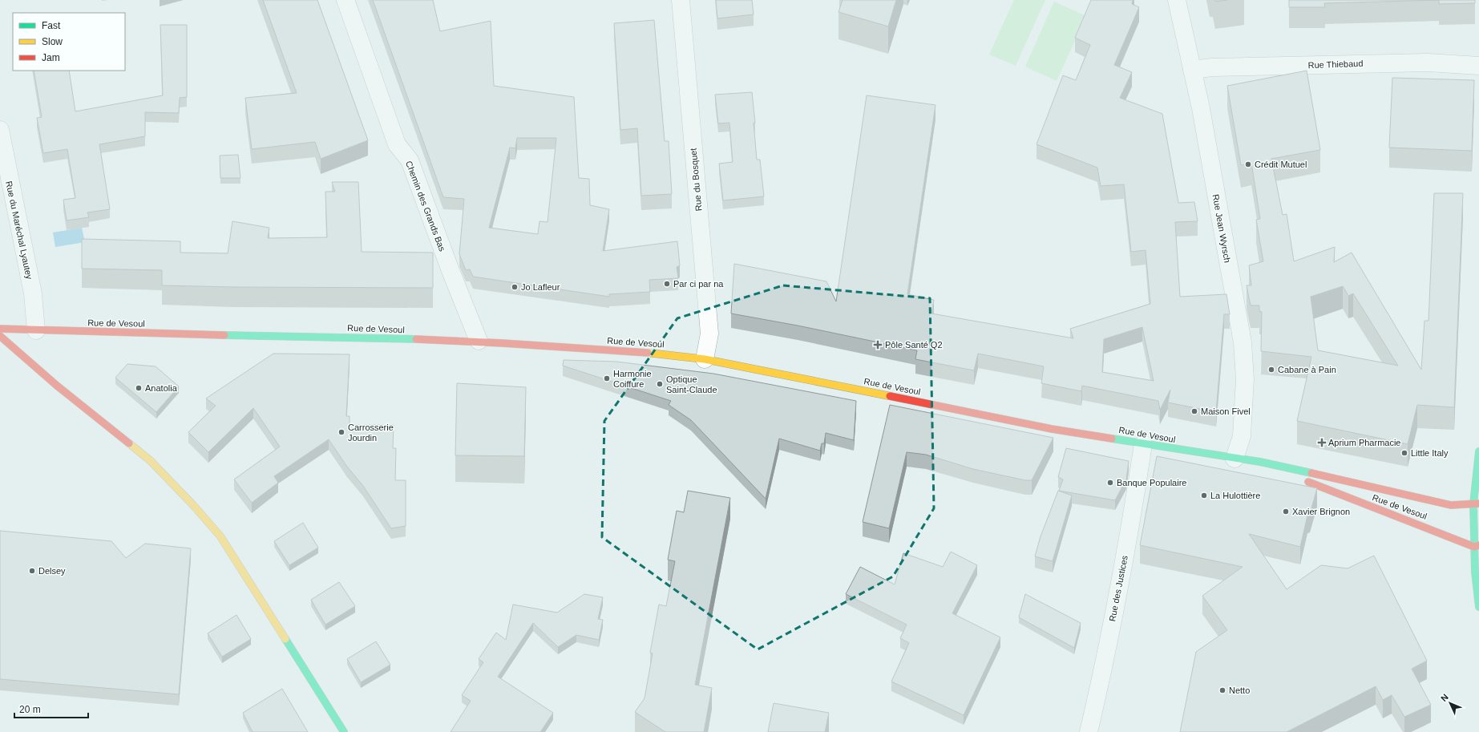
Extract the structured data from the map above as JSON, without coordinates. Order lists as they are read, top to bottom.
{
  "streets": {
    "main road": ["Rue de Vesoul"],
    "street": [
      "Rue Thiebaud",
      "Rue du Bosquet",
      "Chemin des Grands Bas",
      "Rue Jean Wyrsch",
      "Rue du Maréchal Lyautey",
      "Rue des Justices"
    ]
  },
  "crossings": [
    ["Rue Thiebaud", "Rue Jean Wyrsch"],
    ["Rue du Bosquet", "Rue de Vesoul"],
    ["Chemin des Grands Bas", "Rue de Vesoul"],
    ["Rue Jean Wyrsch", "Rue de Vesoul"],
    ["Rue du Maréchal Lyautey", "Rue de Vesoul"],
    ["Rue de Vesoul", "Rue des Justices"]
  ],
  "places": {
    "other": [
      "Crédit Mutuel",
      "Par ci par na",
      "Jo Lafleur",
      "Cabane à Pain",
      "Harmonie Coiffure",
      "Optique Saint-Claude",
      "Anatolia",
      "Maison Fivel",
      "Carrosserie Jourdin",
      "Little Italy",
      "Banque Populaire",
      "La Hulottière",
      "Xavier Brignon",
      "Delsey",
      "Netto"
    ],
    "health": ["Pôle Santé Q2", "Aprium Pharmacie"]
  },
  "legend": ["Fast", "Slow", "Jam"],
  "scale_bar": "20 m",
  "north": "top left"
}
